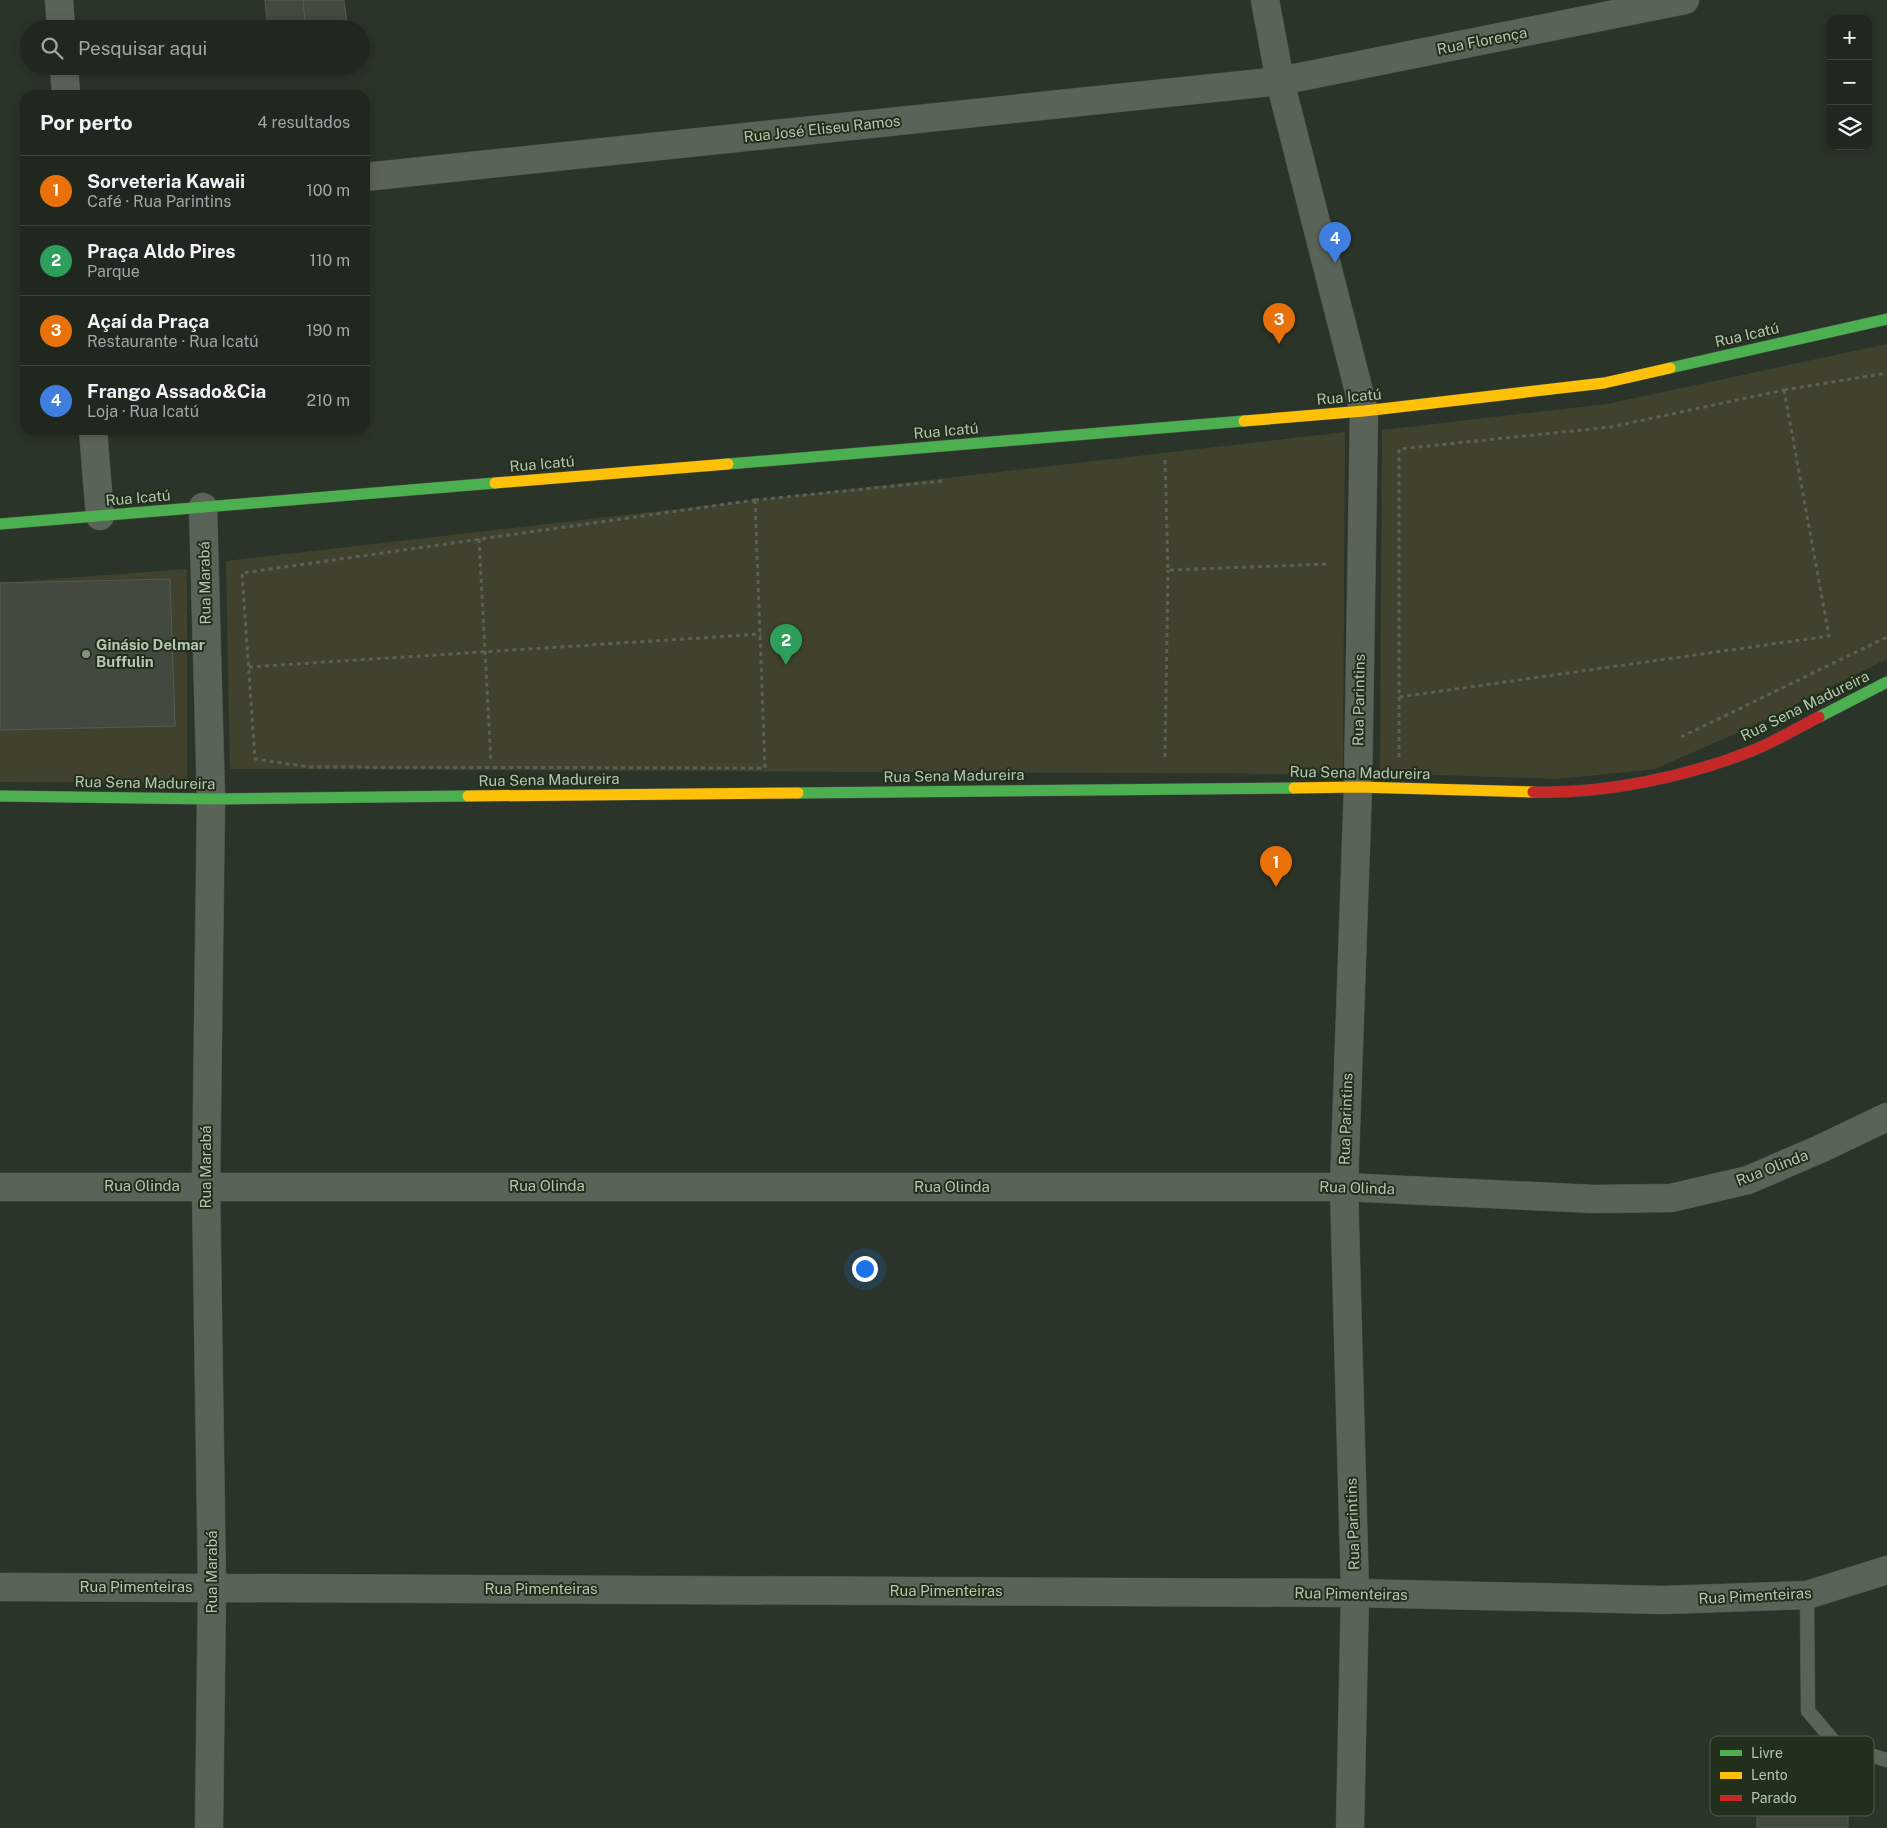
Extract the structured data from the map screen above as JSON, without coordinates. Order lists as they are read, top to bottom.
{
  "streets": {
    "street": [
      "Rua Florença",
      "Rua José Eliseu Ramos",
      "Rua Icatú",
      "Rua Marabá",
      "Rua Parintins",
      "Rua Sena Madureira",
      "Rua Olinda",
      "Rua Pimenteiras"
    ]
  },
  "crossings": [
    ["Rua Florença", "Rua José Eliseu Ramos"],
    ["Rua Florença", "Rua Parintins"],
    ["Rua José Eliseu Ramos", "Rua Parintins"],
    ["Rua Icatú", "Rua Marabá"],
    ["Rua Icatú", "Rua Parintins"],
    ["Rua Marabá", "Rua Sena Madureira"],
    ["Rua Marabá", "Rua Olinda"],
    ["Rua Marabá", "Rua Pimenteiras"],
    ["Rua Parintins", "Rua Sena Madureira"],
    ["Rua Parintins", "Rua Olinda"],
    ["Rua Parintins", "Rua Pimenteiras"]
  ],
  "places": ["Ginásio Delmar Buffulin"],
  "legend": ["Livre", "Lento", "Parado"],
  "page": {
    "map_buttons": ["+", "−"],
    "search": "Pesquisar aqui",
    "heading": ["Por perto", "4 resultados"],
    "list": [
      {
        "mark": "1",
        "name": "Sorveteria Kawaii",
        "note": "Café · Rua Parintins",
        "value": "100 m"
      },
      {
        "mark": "2",
        "name": "Praça Aldo Pires",
        "note": "Parque",
        "value": "110 m"
      },
      {
        "mark": "3",
        "name": "Açaí da Praça",
        "note": "Restaurante · Rua Icatú",
        "value": "190 m"
      },
      {
        "mark": "4",
        "name": "Frango Assado&Cia",
        "note": "Loja · Rua Icatú",
        "value": "210 m"
      }
    ],
    "pins": [
      "4",
      "3",
      "2",
      "1"
    ]
  }
}
